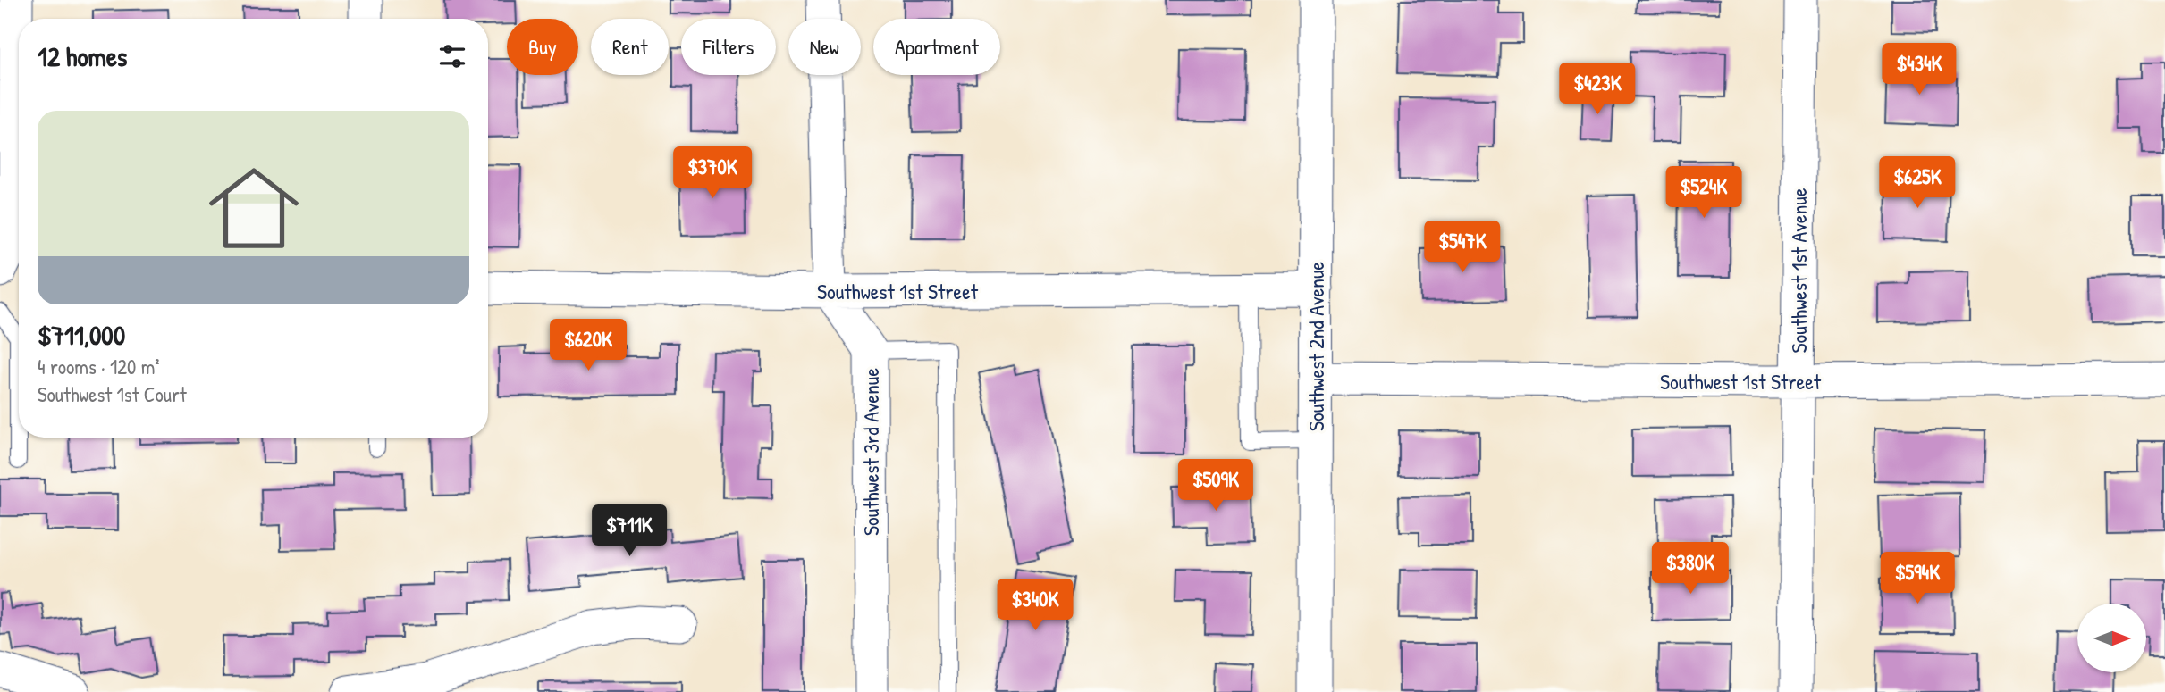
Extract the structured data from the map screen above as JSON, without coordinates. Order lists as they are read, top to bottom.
{
  "streets": {
    "street": [
      "Southwest 1st Avenue",
      "Southwest 1st Street",
      "Southwest 2nd Avenue",
      "Southwest 3rd Avenue"
    ]
  },
  "crossings": [
    ["Southwest 1st Avenue", "Southwest 1st Street"],
    ["Southwest 1st Street", "Southwest 2nd Avenue"],
    ["Southwest 1st Street", "Southwest 3rd Avenue"]
  ],
  "north": "right",
  "page": {
    "chip": [
      "Buy",
      "Rent",
      "Filters",
      "New",
      "Apartment"
    ],
    "heading": "12 homes",
    "price": [
      "$434K",
      "$423K",
      "$370K",
      "$625K",
      "$524K",
      "$547K",
      "$620K",
      "$509K",
      "$711K",
      "$380K",
      "$594K",
      "$340K"
    ],
    "list": [
      {
        "name": "$711,000",
        "note": "4 rooms · 120 m² · Southwest 1st Court"
      }
    ]
  }
}
